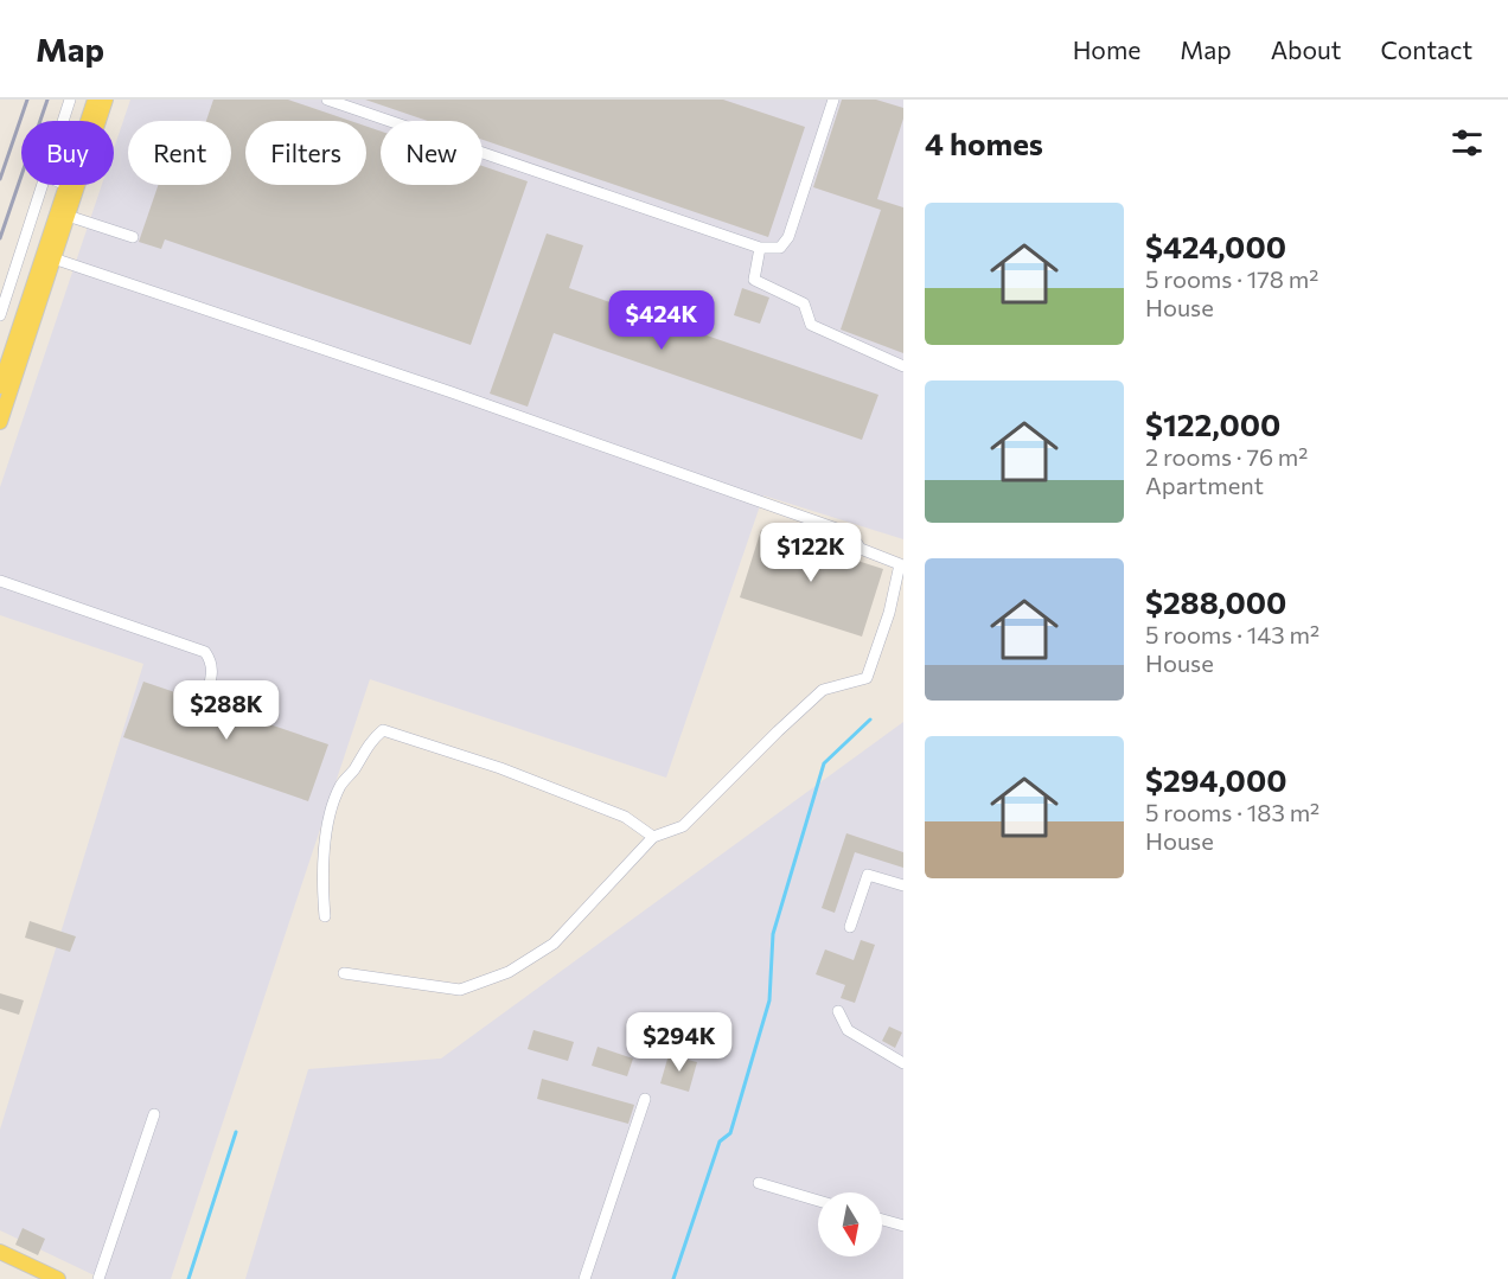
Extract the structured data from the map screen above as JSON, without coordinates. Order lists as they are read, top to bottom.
{
  "north": "bottom",
  "page": {
    "header": "Map",
    "nav": [
      "Home",
      "Map",
      "About",
      "Contact"
    ],
    "heading": "4 homes",
    "chip": [
      "Buy",
      "Rent",
      "Filters",
      "New"
    ],
    "list": [
      {
        "name": "$424,000",
        "note": "5 rooms · 178 m² · House"
      },
      {
        "name": "$122,000",
        "note": "2 rooms · 76 m² · Apartment"
      },
      {
        "name": "$288,000",
        "note": "5 rooms · 143 m² · House"
      },
      {
        "name": "$294,000",
        "note": "5 rooms · 183 m² · House"
      }
    ],
    "price": [
      "$424K",
      "$122K",
      "$288K",
      "$294K"
    ]
  }
}
